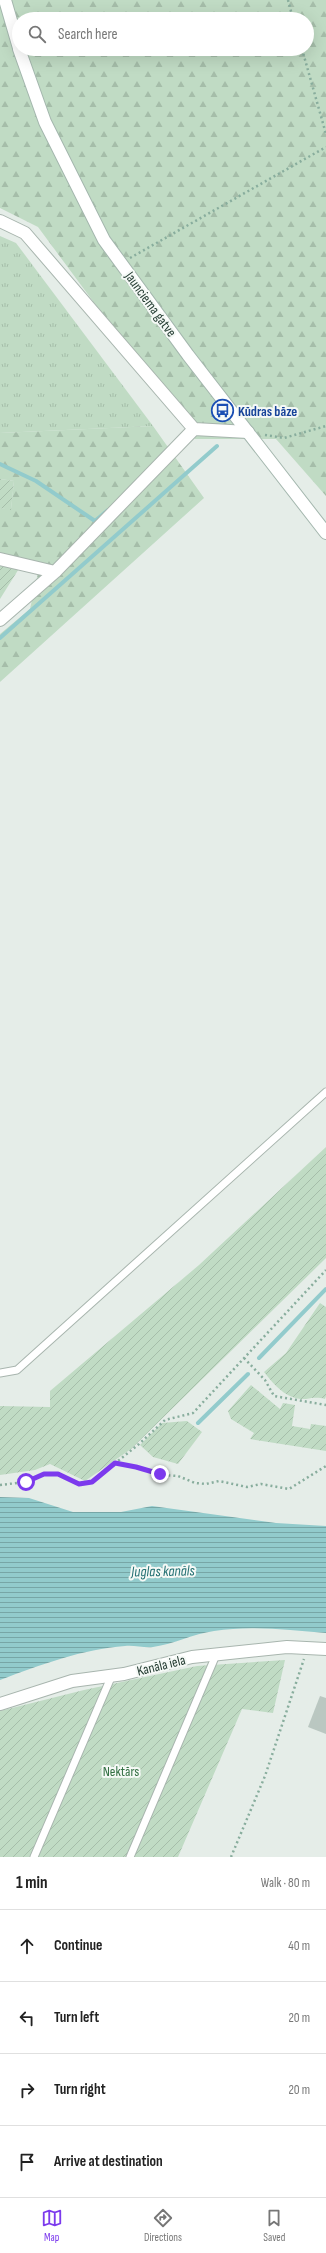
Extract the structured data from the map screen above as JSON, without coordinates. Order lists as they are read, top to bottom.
{
  "streets": {
    "street": ["Jaunciema gatve", "Kanāla iela"]
  },
  "water": ["Juglas kanāls"],
  "parks": ["Nektārs"],
  "places": {
    "bus stop": ["Kūdras bāze"]
  },
  "page": {
    "search": "Search here",
    "heading": ["1 min", "Walk · 80 m"],
    "list": [
      ["Continue", "40 m"],
      ["Turn left", "20 m"],
      ["Turn right", "20 m"],
      "Arrive at destination"
    ],
    "nav": ["Map", "Directions", "Saved"]
  }
}
